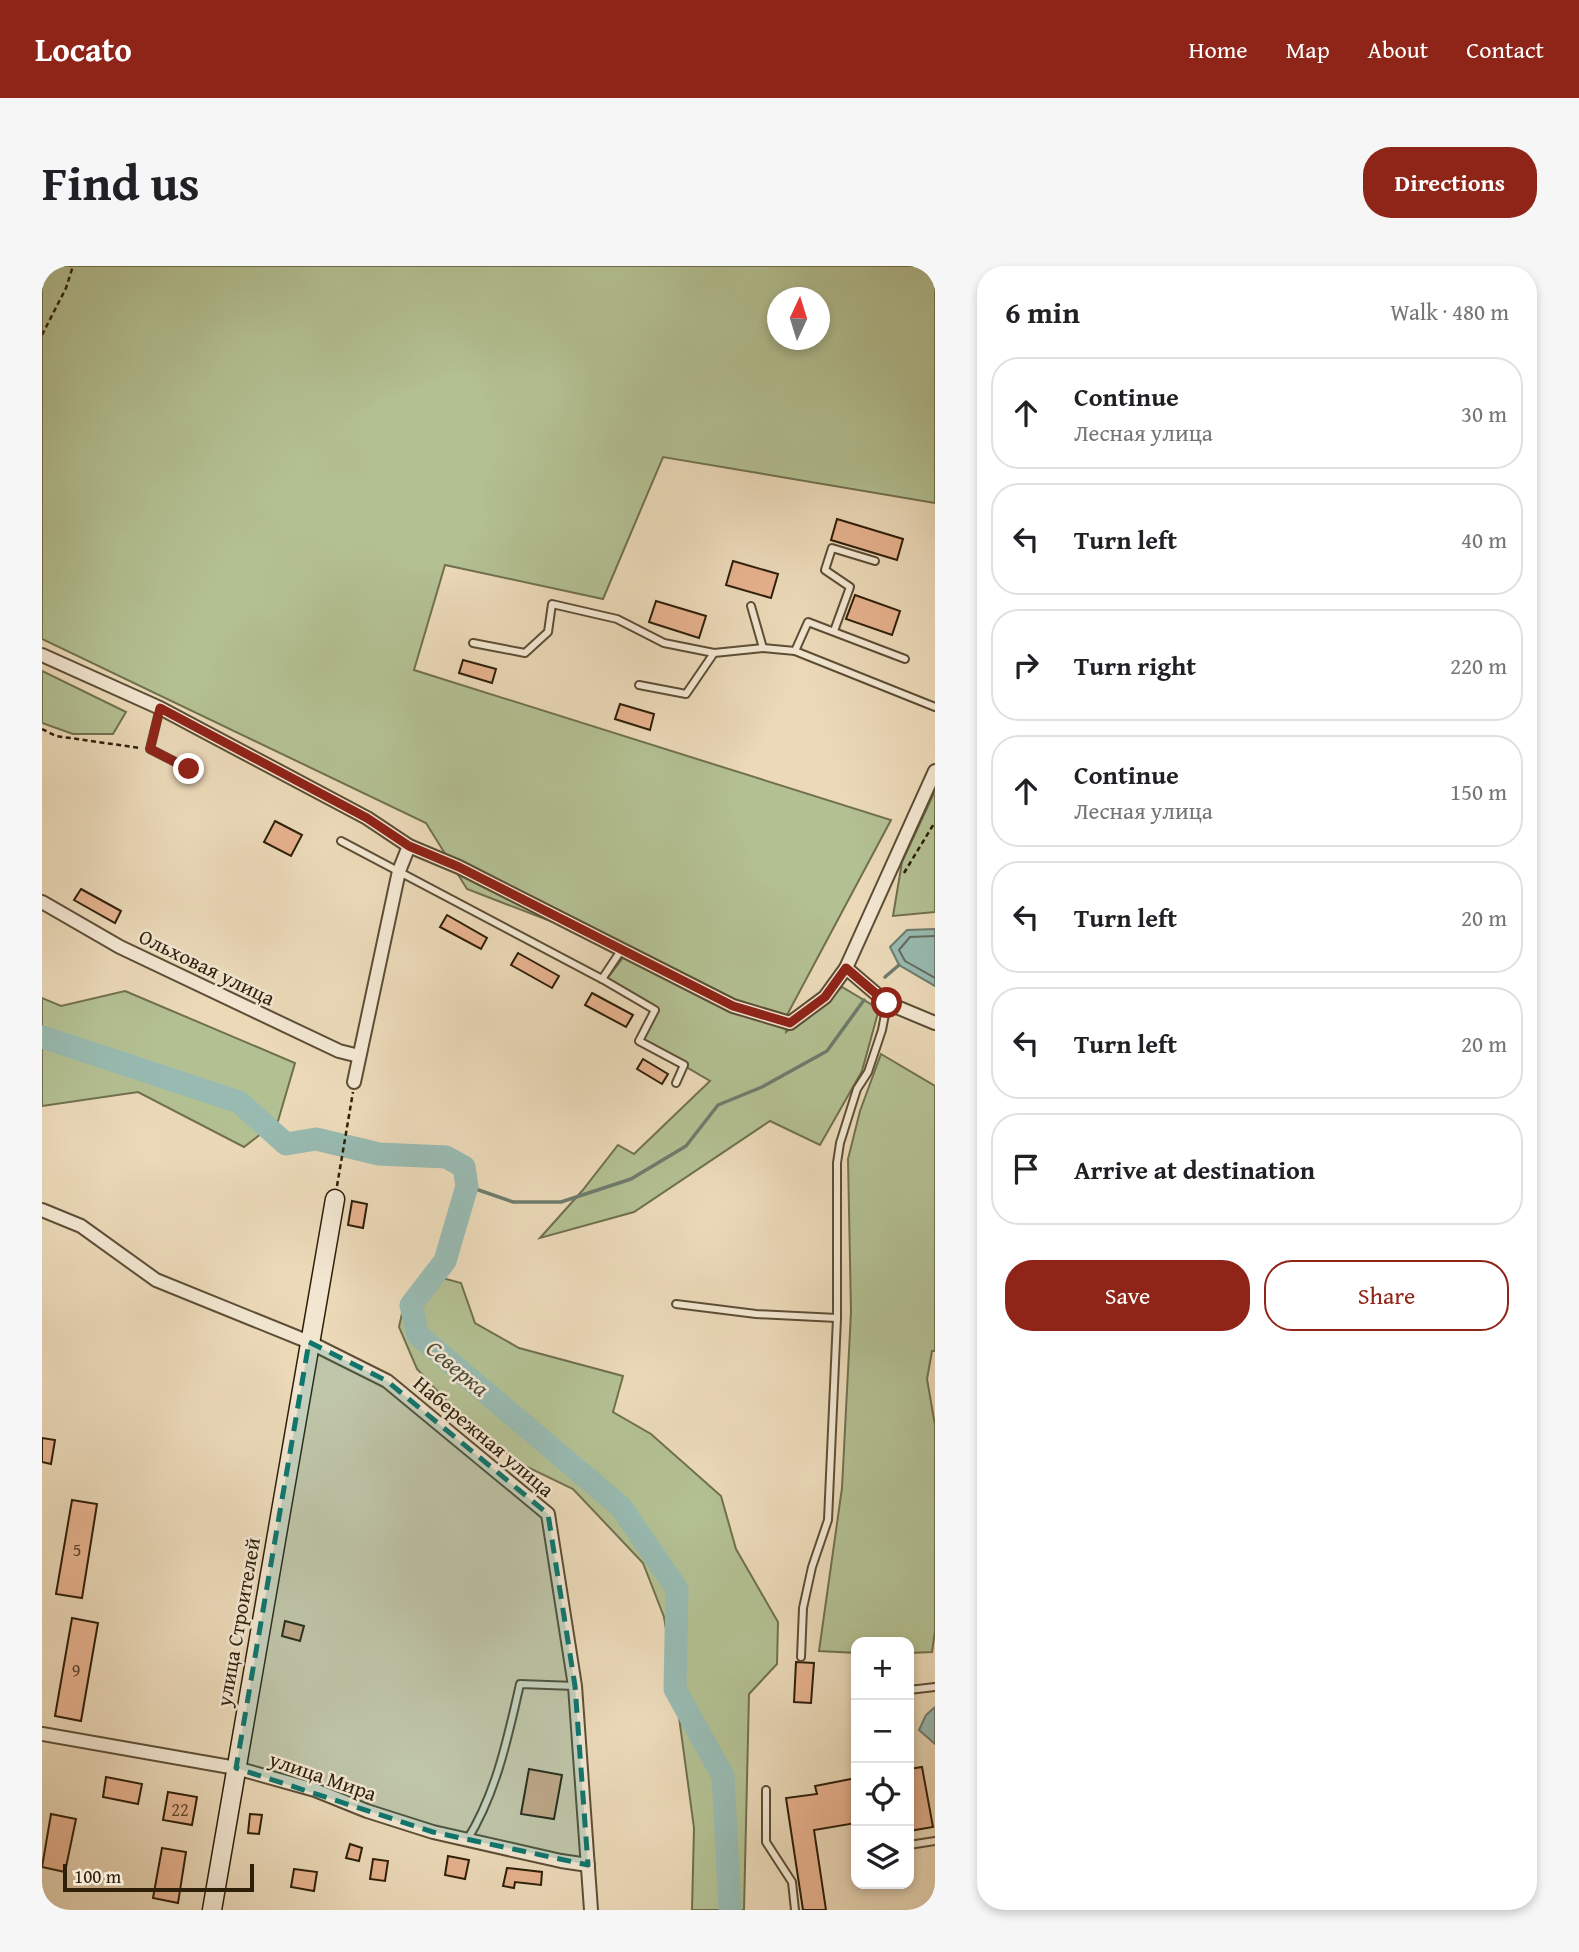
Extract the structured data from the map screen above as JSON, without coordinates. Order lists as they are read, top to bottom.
{
  "streets": {
    "street": [
      "Ольховая улица",
      "Набережная улица",
      "улица Строителей",
      "улица Мира"
    ]
  },
  "crossings": [
    ["Набережная улица", "улица Строителей"],
    ["Набережная улица", "улица Мира"],
    ["улица Строителей", "улица Мира"]
  ],
  "water": ["Северка"],
  "house_numbers": ["5", "9", "22"],
  "scale_bar": "100 m",
  "north": "top",
  "page": {
    "header": "Locato",
    "nav": [
      "Home",
      "Map",
      "About",
      "Contact"
    ],
    "title": "Find us",
    "buttons": [
      "Directions",
      ["Save", "Share"]
    ],
    "heading": ["6 min", "Walk · 480 m"],
    "list": [
      ["Continue", "Лесная улица", "30 m"],
      ["Turn left", "40 m"],
      ["Turn right", "220 m"],
      ["Continue", "Лесная улица", "150 m"],
      ["Turn left", "20 m"],
      ["Turn left", "20 m"],
      "Arrive at destination"
    ],
    "map_buttons": ["+", "−"],
    "scale": "100 m"
  }
}
